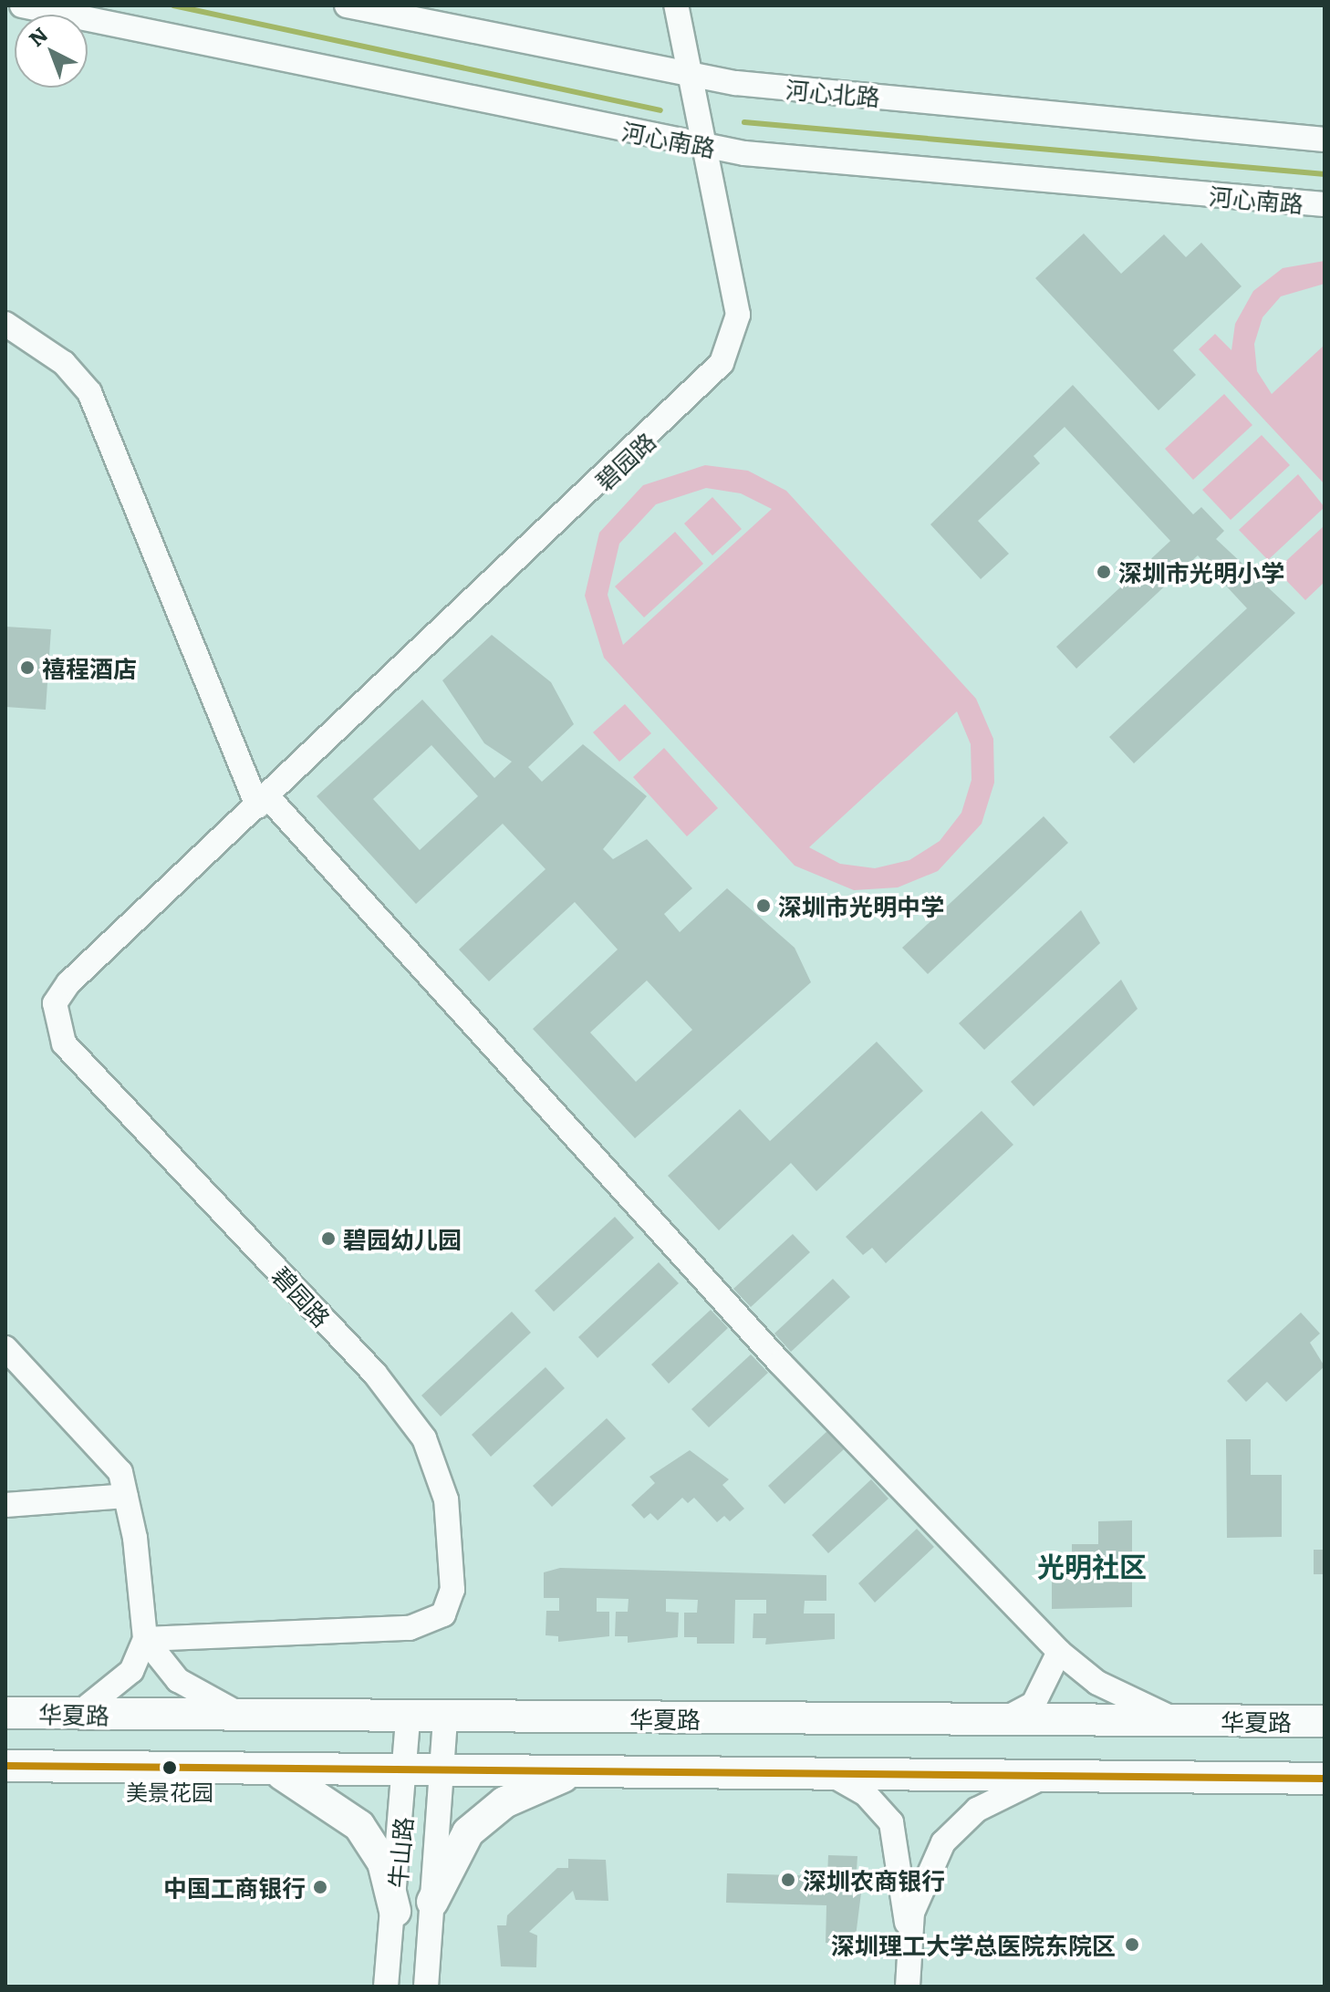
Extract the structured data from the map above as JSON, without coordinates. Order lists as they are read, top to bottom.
{
  "streets": {
    "main road": ["华夏路"],
    "street": [
      "河心北路",
      "河心南路",
      "碧园路",
      "牛山路"
    ]
  },
  "crossings": [
    ["河心北路", "碧园路"],
    ["河心南路", "碧园路"],
    ["华夏路", "牛山路"]
  ],
  "districts": ["光明社区"],
  "places": [
    "深圳市光明小学",
    "禧程酒店",
    "深圳市光明中学",
    "碧园幼儿园",
    "美景花园",
    "深圳农商银行",
    "中国工商银行",
    "深圳理工大学总医院东院区"
  ],
  "north": "top left"
}
